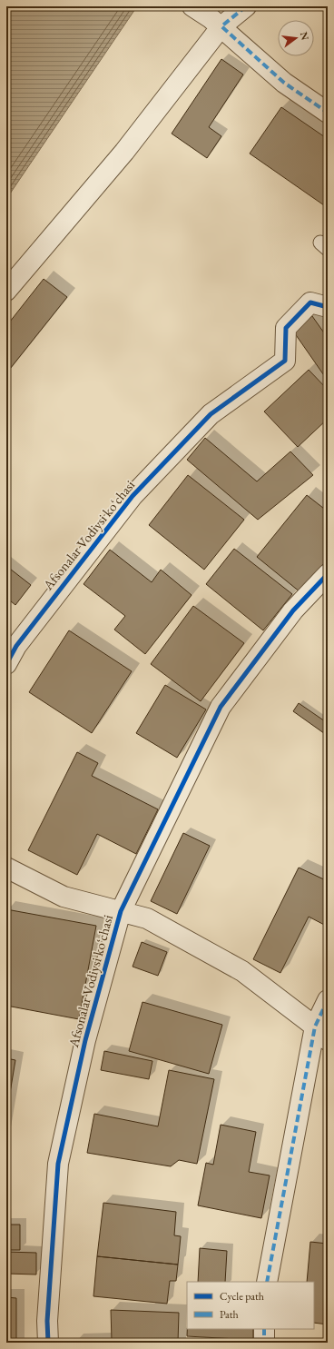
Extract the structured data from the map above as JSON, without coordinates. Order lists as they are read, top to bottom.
{
  "streets": {
    "street": ["Afsonalar Vodiysi koʻchasi"]
  },
  "legend": ["Cycle path", "Path"],
  "north": "right"
}
